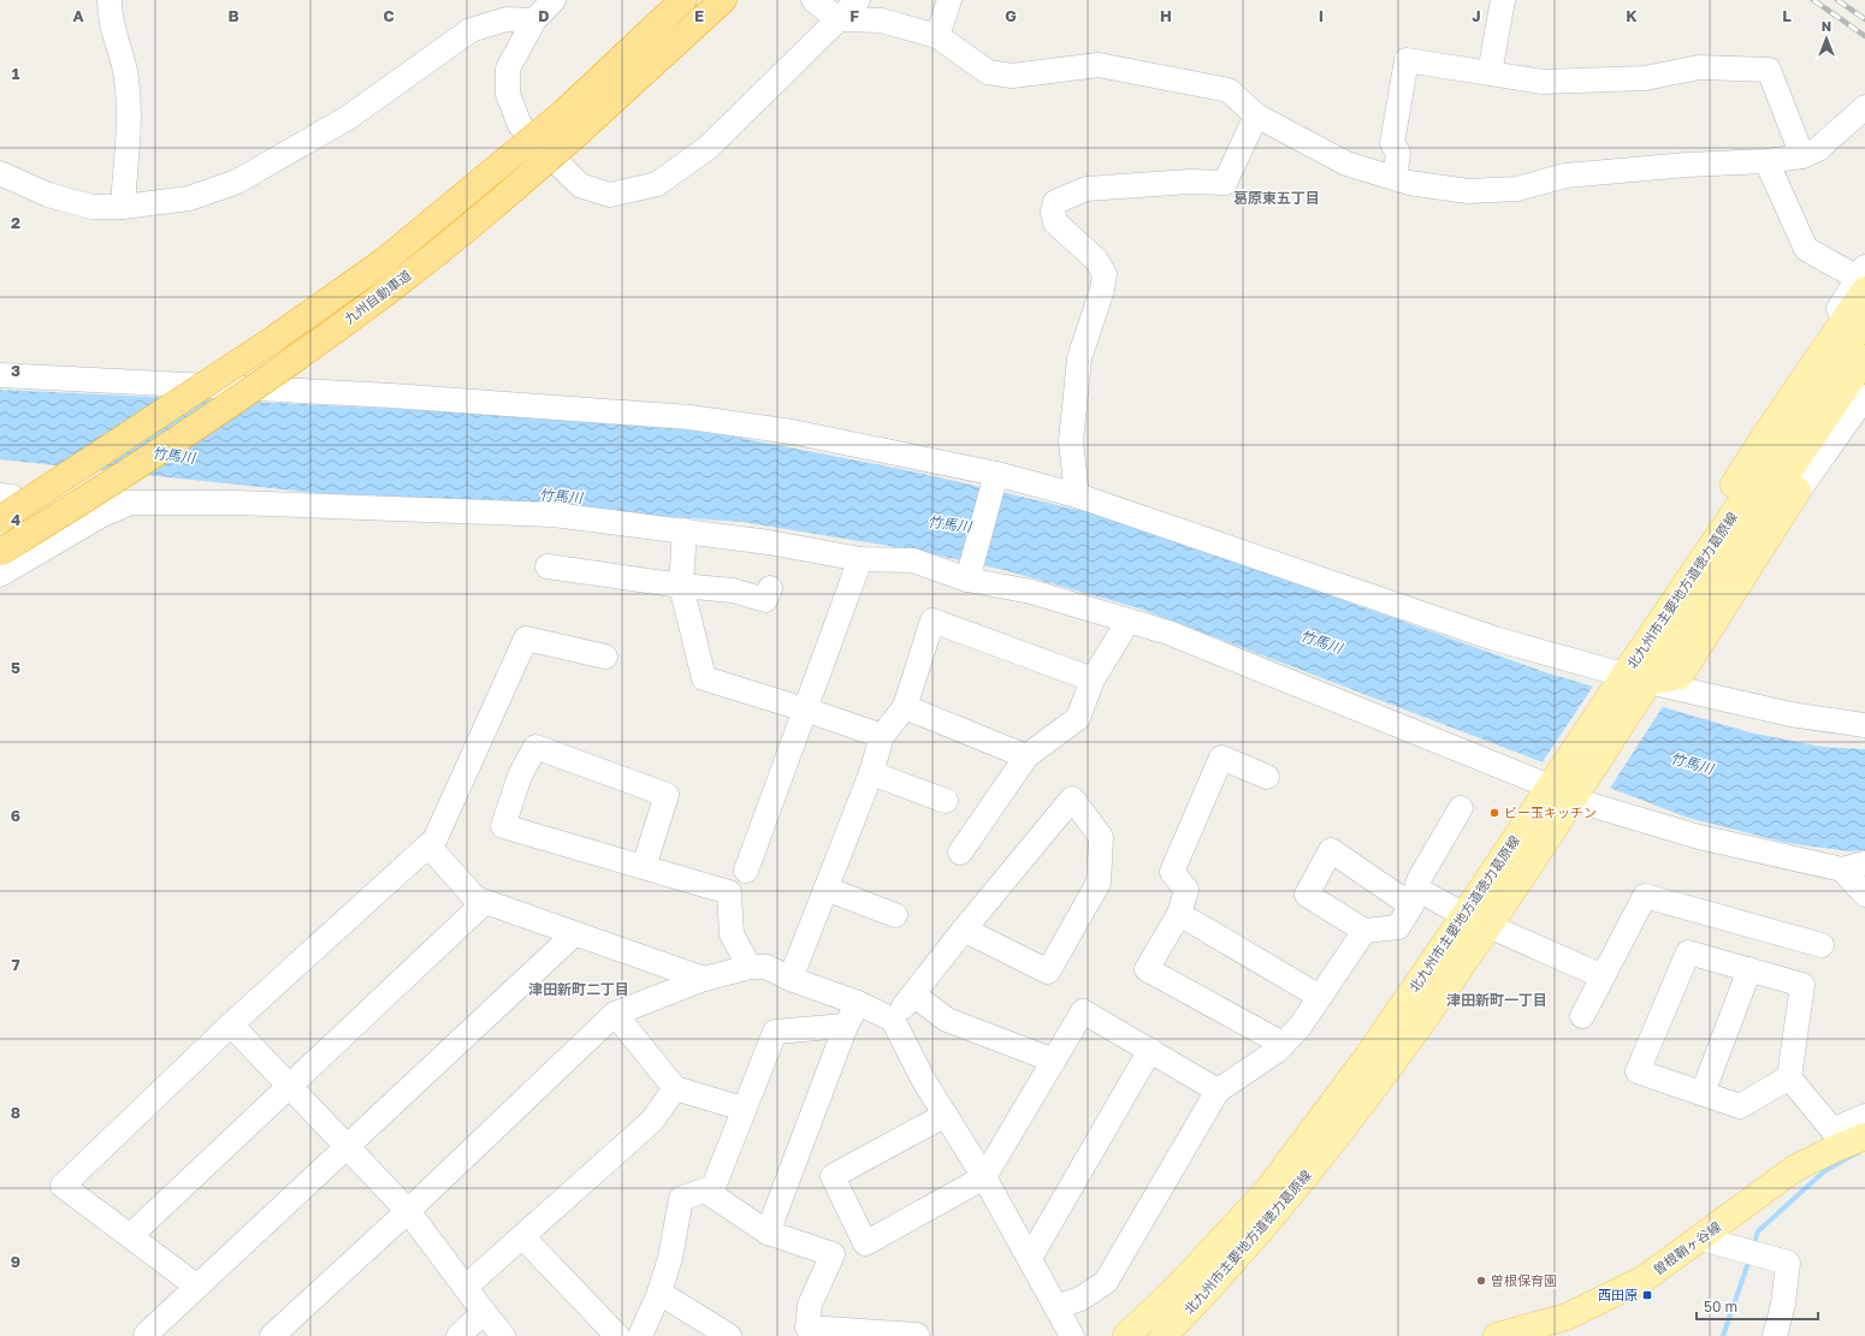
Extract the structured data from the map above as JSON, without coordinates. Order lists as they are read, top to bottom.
{
  "streets": {
    "highway": ["九州自動車道"],
    "main road": ["北九州市主要地方道徳力葛原線", "曽根鞘ヶ谷線"]
  },
  "districts": ["葛原東五丁目", "津田新町二丁目", "津田新町一丁目"],
  "water": ["竹馬川"],
  "places": {
    "other": ["ビー玉キッチン", "曽根保育園"],
    "transit": ["西田原"]
  },
  "scale_bar": "50 m",
  "north": "top",
  "grid": {
    "columns": [
      "A",
      "B",
      "C",
      "D",
      "E",
      "F",
      "G",
      "H",
      "I",
      "J",
      "K",
      "L"
    ],
    "rows": [
      "1",
      "2",
      "3",
      "4",
      "5",
      "6",
      "7",
      "8",
      "9"
    ]
  }
}
